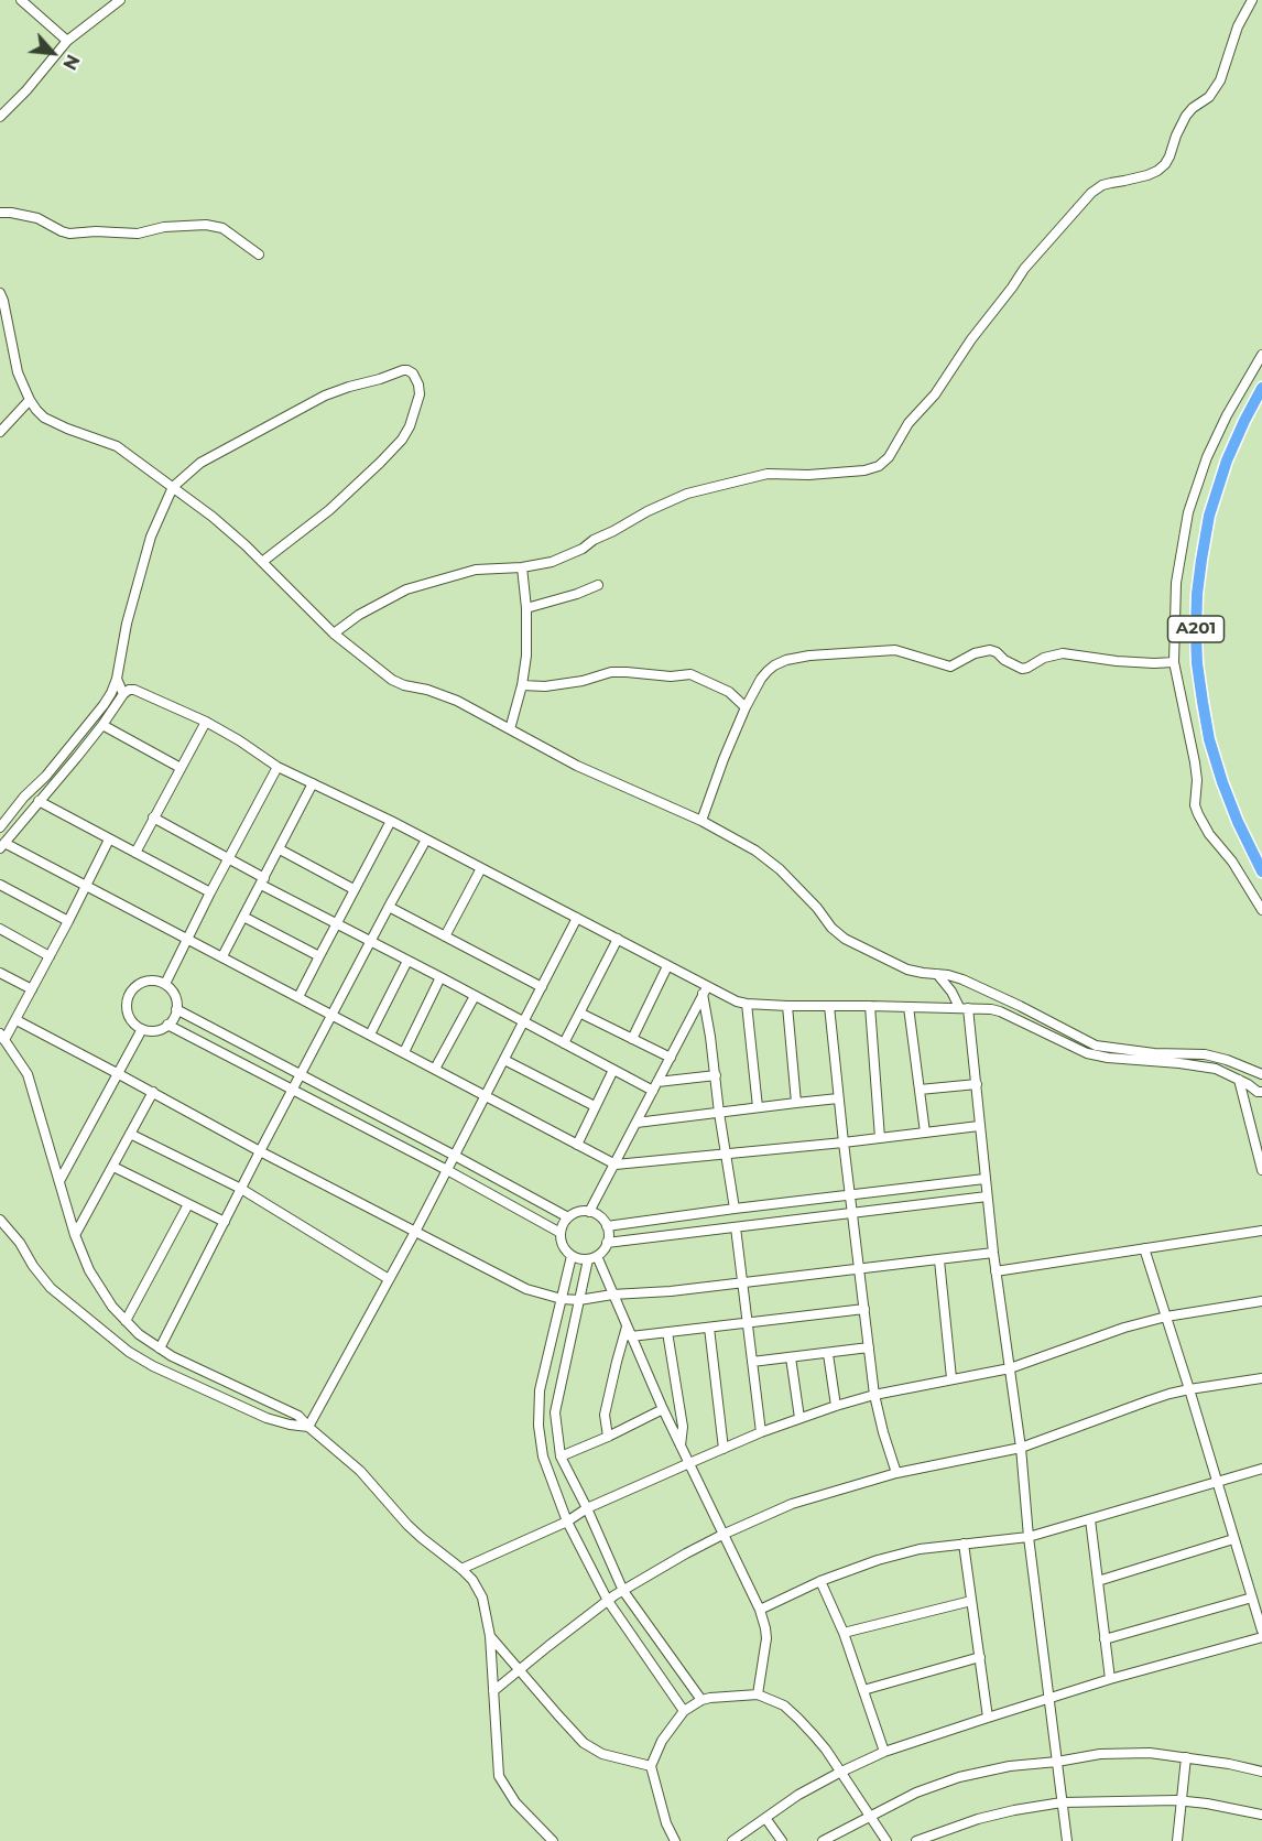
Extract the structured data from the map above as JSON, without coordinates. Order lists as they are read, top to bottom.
{
  "streets": {
    "highway": ["A201"]
  },
  "north": "bottom right"
}
